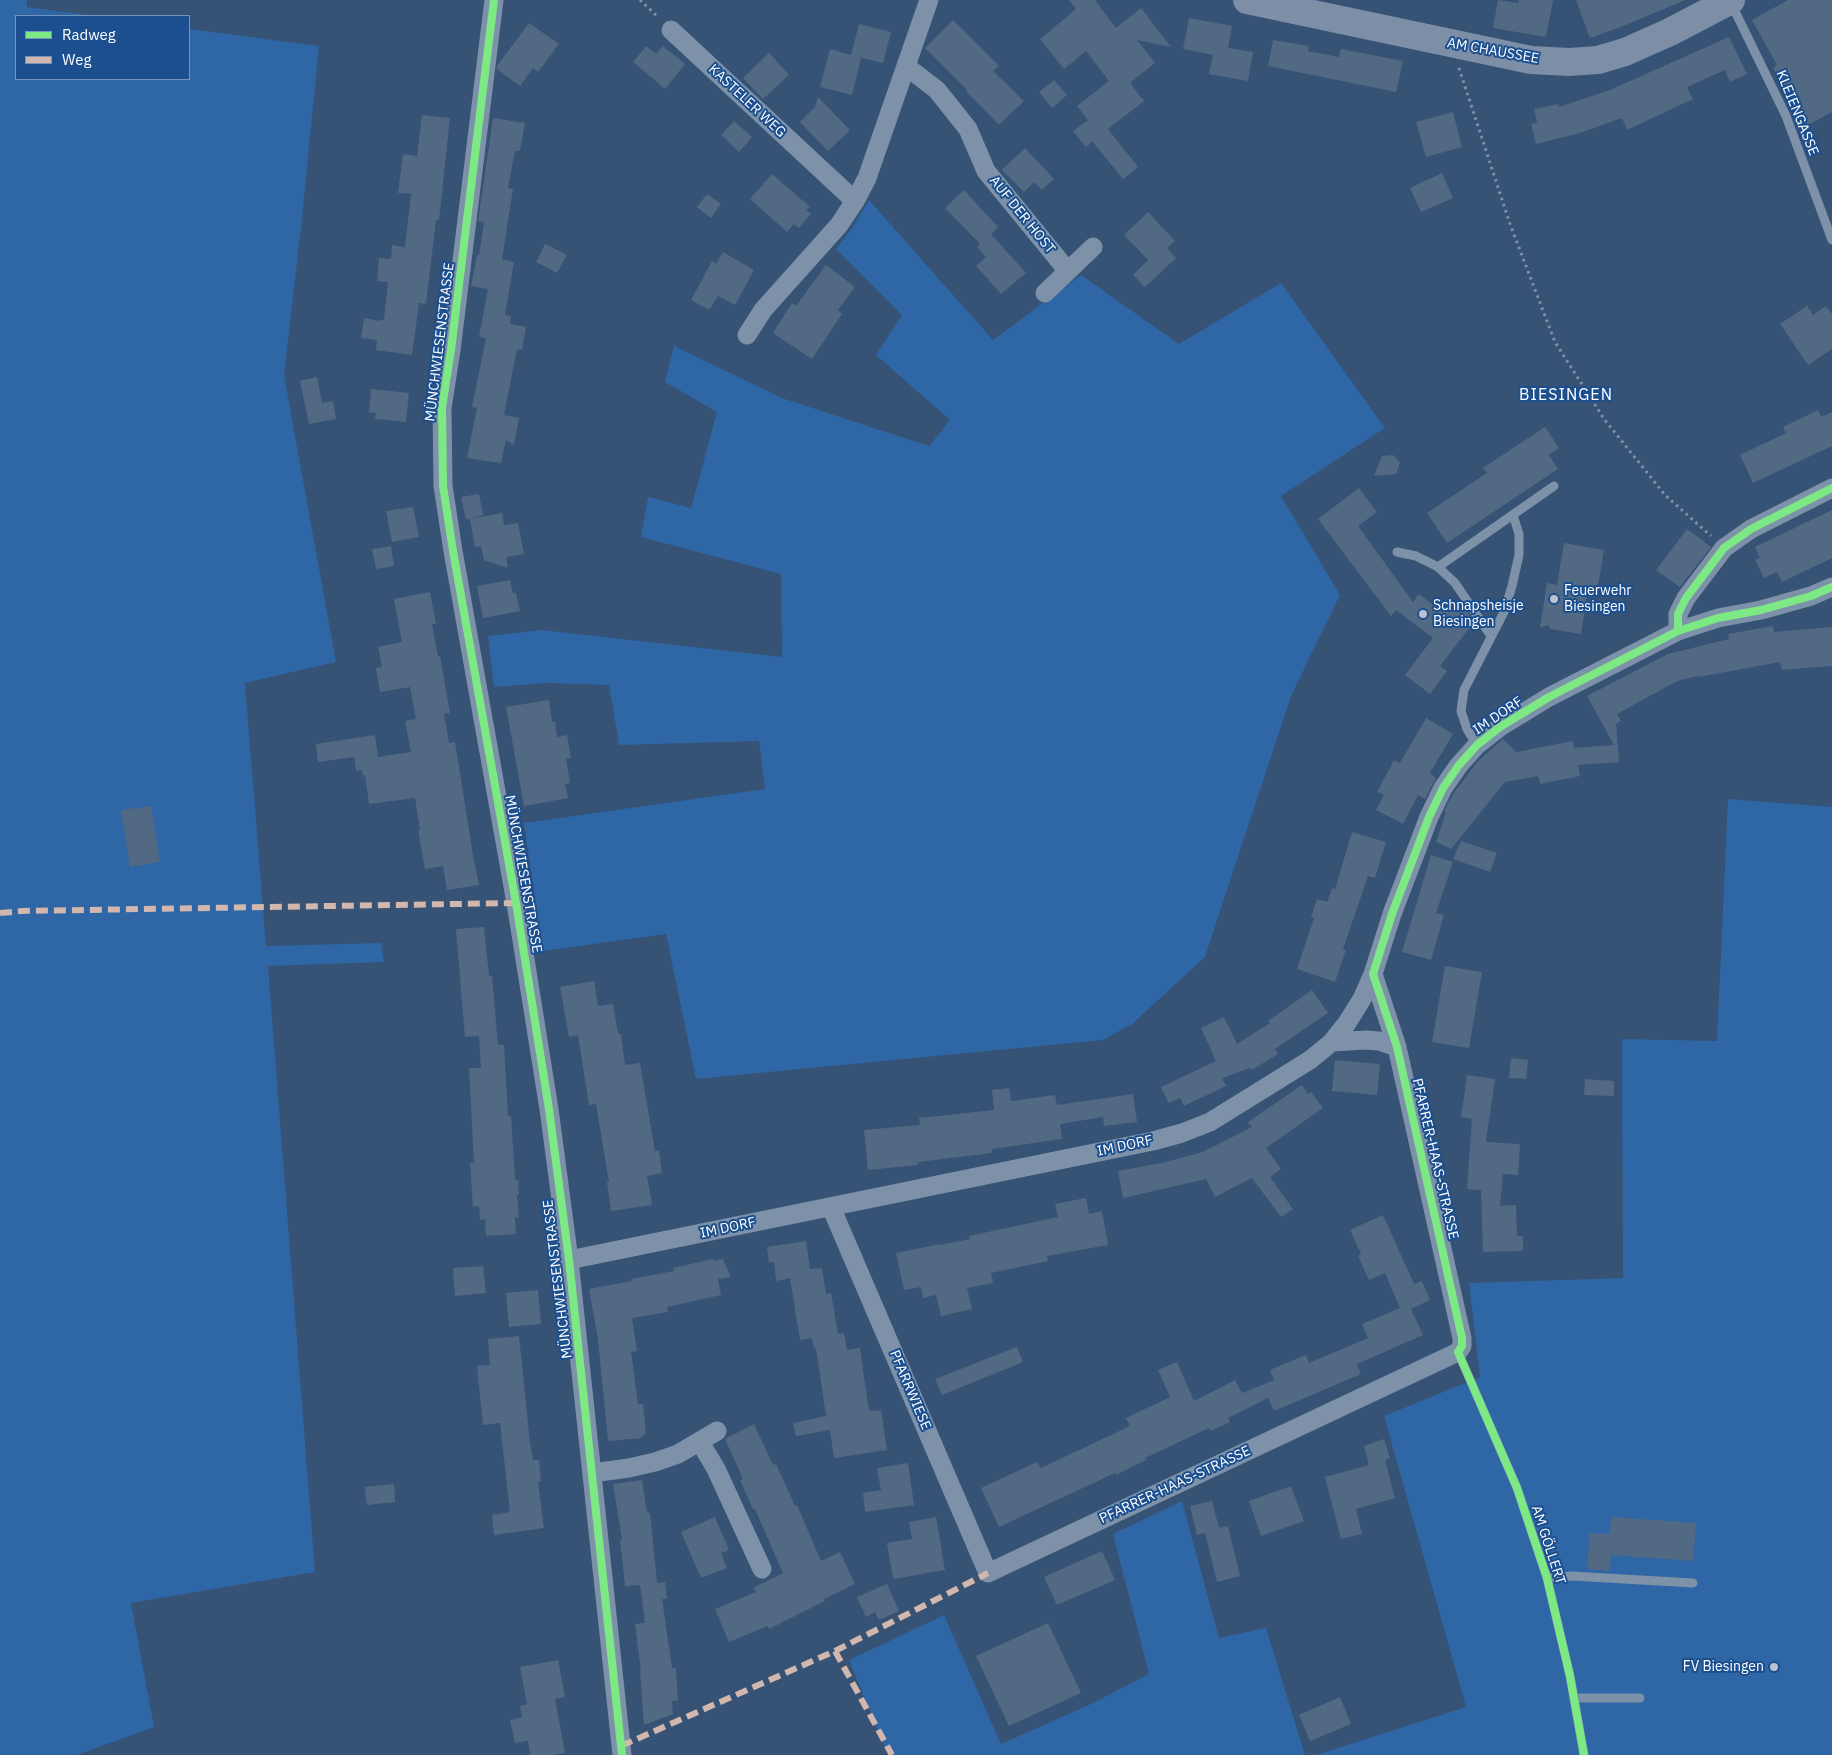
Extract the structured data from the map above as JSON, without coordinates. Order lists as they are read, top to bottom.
{
  "streets": {
    "main road": ["AM CHAUSSEE"],
    "street": [
      "KASTELER WEG",
      "AUF DER HOST",
      "MÜNCHWIESENSTRASSE",
      "IM DORF",
      "PFARRER-HAAS-STRASSE",
      "PFARRWIESE"
    ],
    "lane": ["KLEIENGASSE", "AM GÖLLERT"]
  },
  "crossings": [
    ["AM CHAUSSEE", "KLEIENGASSE"],
    ["MÜNCHWIESENSTRASSE", "IM DORF"],
    ["IM DORF", "PFARRER-HAAS-STRASSE"],
    ["IM DORF", "PFARRWIESE"],
    ["PFARRER-HAAS-STRASSE", "PFARRWIESE"],
    ["PFARRER-HAAS-STRASSE", "AM GÖLLERT"]
  ],
  "districts": ["BIESINGEN"],
  "places": ["Feuerwehr Biesingen", "Schnapsheisje Biesingen", "FV Biesingen"],
  "legend": ["Radweg", "Weg"]
}
